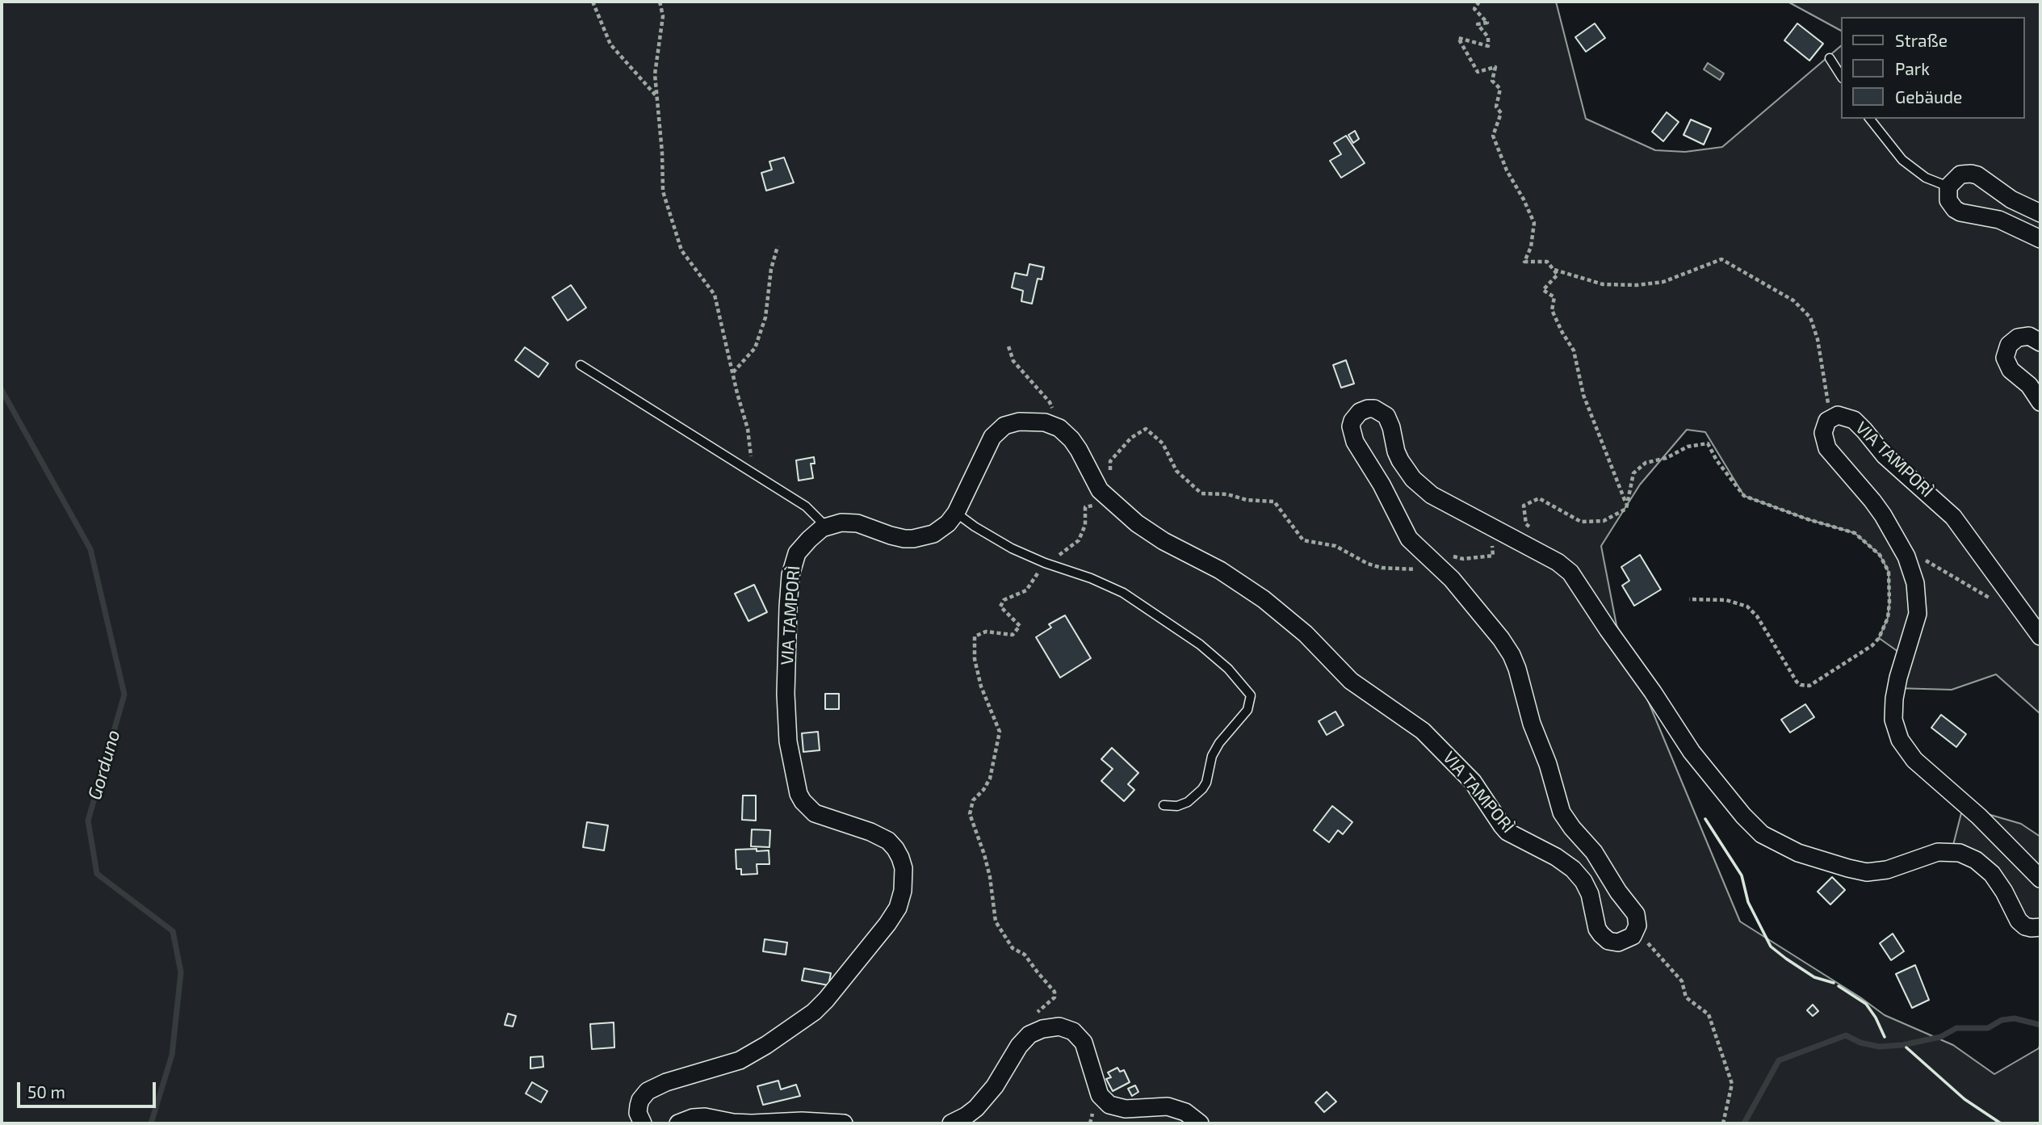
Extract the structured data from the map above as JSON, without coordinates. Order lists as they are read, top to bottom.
{
  "streets": {
    "street": ["VIA TAMPORÌ"]
  },
  "water": ["Gorduno"],
  "legend": ["Straße", "Park", "Gebäude"],
  "scale_bar": "50 m"
}
